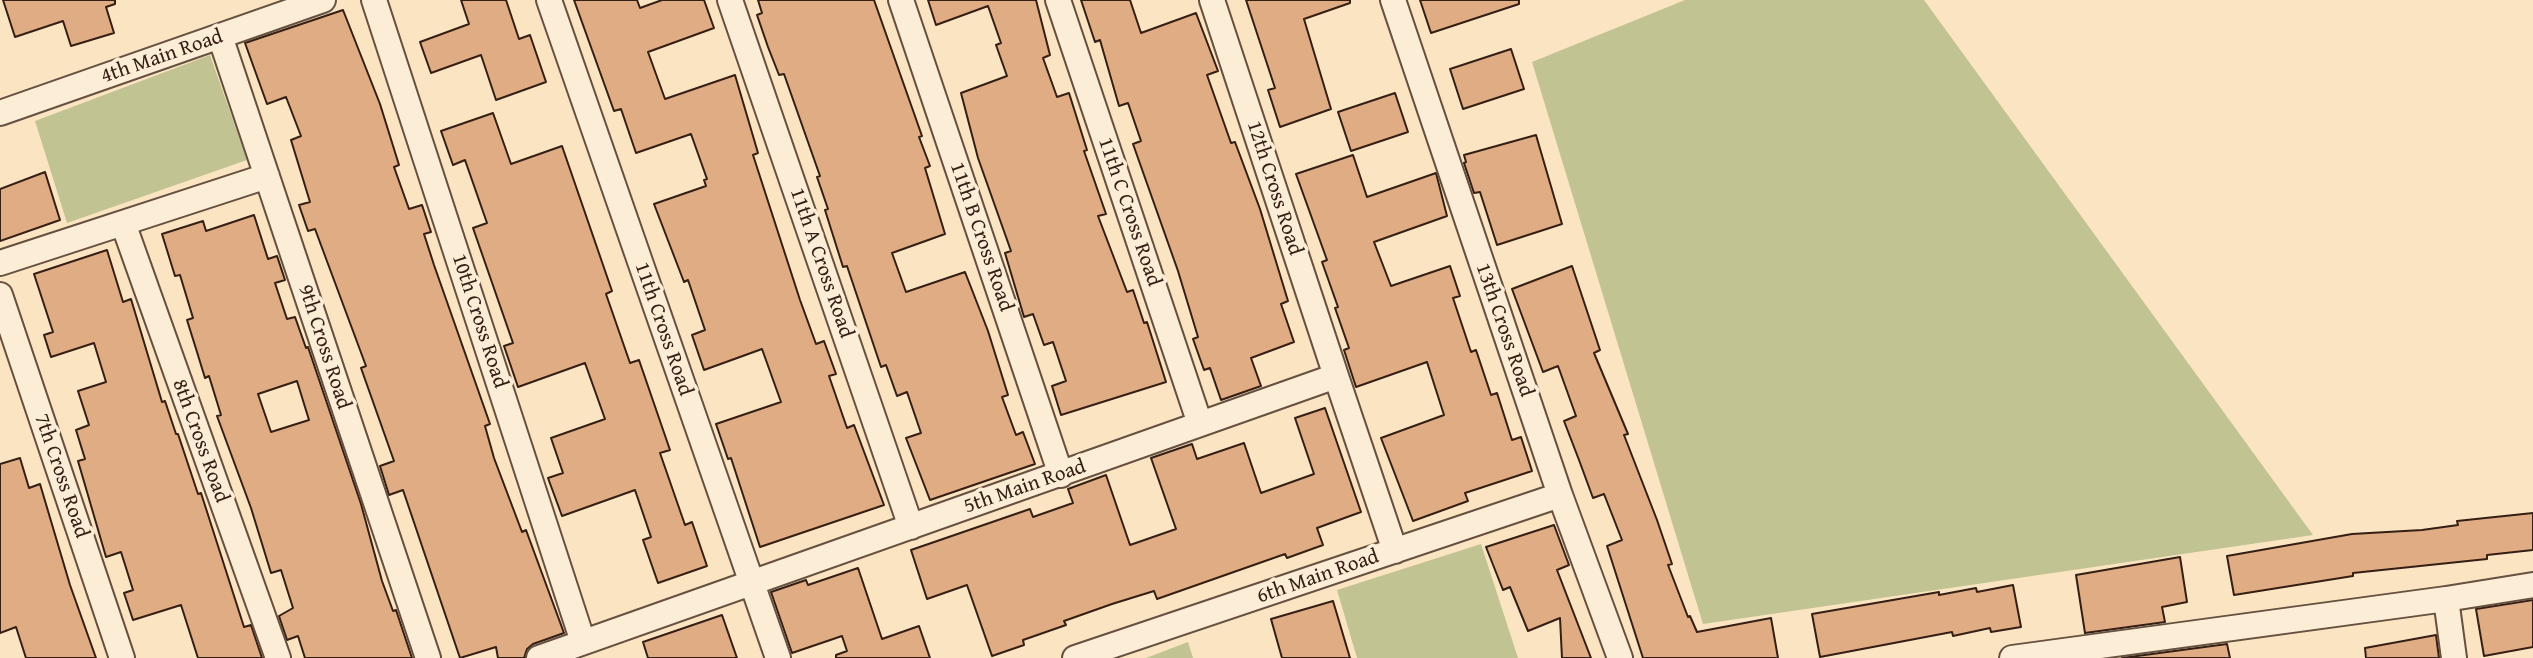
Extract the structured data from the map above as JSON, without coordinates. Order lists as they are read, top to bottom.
{
  "streets": {
    "street": [
      "4th Main Road",
      "12th Cross Road",
      "11th C Cross Road",
      "11th B Cross Road",
      "11th A Cross Road",
      "10th Cross Road",
      "11th Cross Road",
      "13th Cross Road",
      "9th Cross Road",
      "8th Cross Road",
      "7th Cross Road",
      "5th Main Road",
      "6th Main Road"
    ]
  },
  "crossings": [
    ["4th Main Road", "9th Cross Road"],
    ["12th Cross Road", "5th Main Road"],
    ["11th C Cross Road", "5th Main Road"],
    ["11th B Cross Road", "5th Main Road"],
    ["11th A Cross Road", "5th Main Road"],
    ["10th Cross Road", "5th Main Road"],
    ["11th Cross Road", "5th Main Road"],
    ["13th Cross Road", "6th Main Road"]
  ]
}
